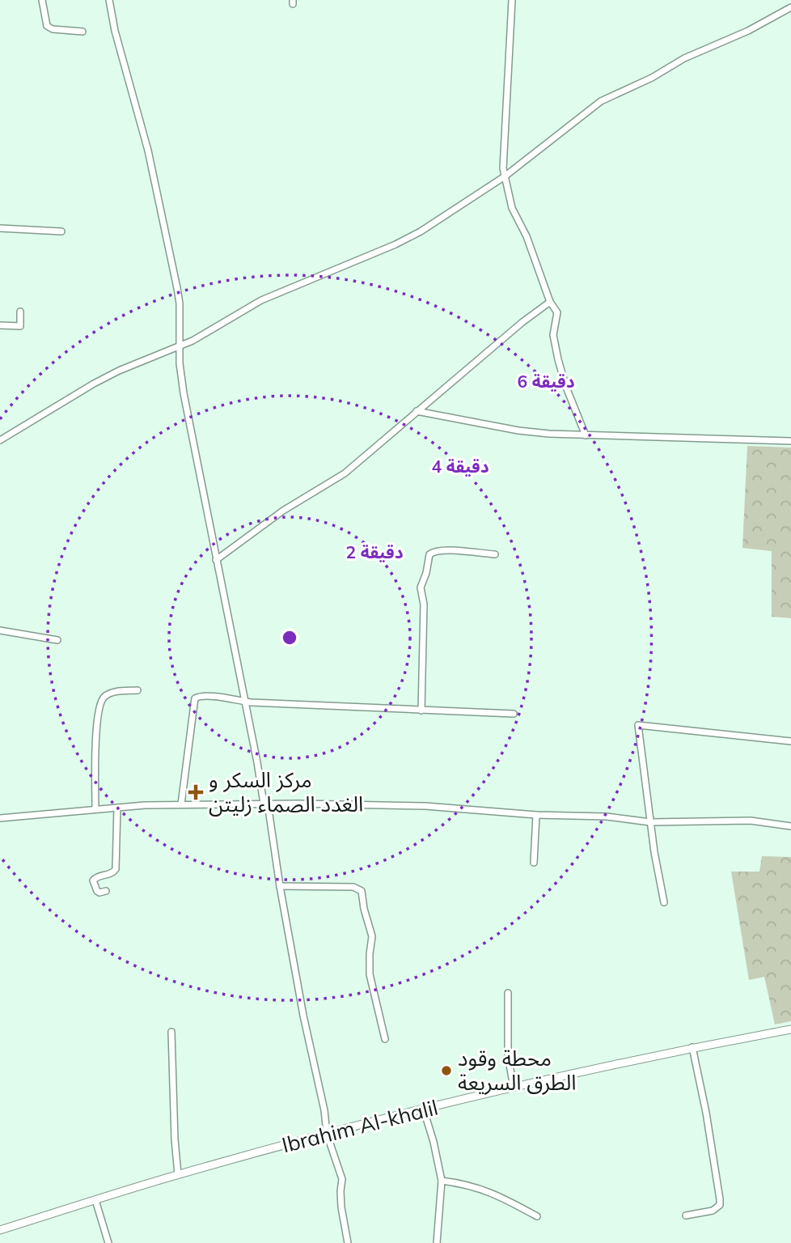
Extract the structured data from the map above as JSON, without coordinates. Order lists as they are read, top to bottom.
{
  "streets": {
    "street": ["Ibrahim Al-khalil"]
  },
  "places": {
    "health": ["مركز السكر و الغدد الصماء زليتن"],
    "other": ["محطة وقود الطرق السريعة"]
  },
  "rings": ["6 دقيقة", "4 دقيقة", "2 دقيقة"]
}
